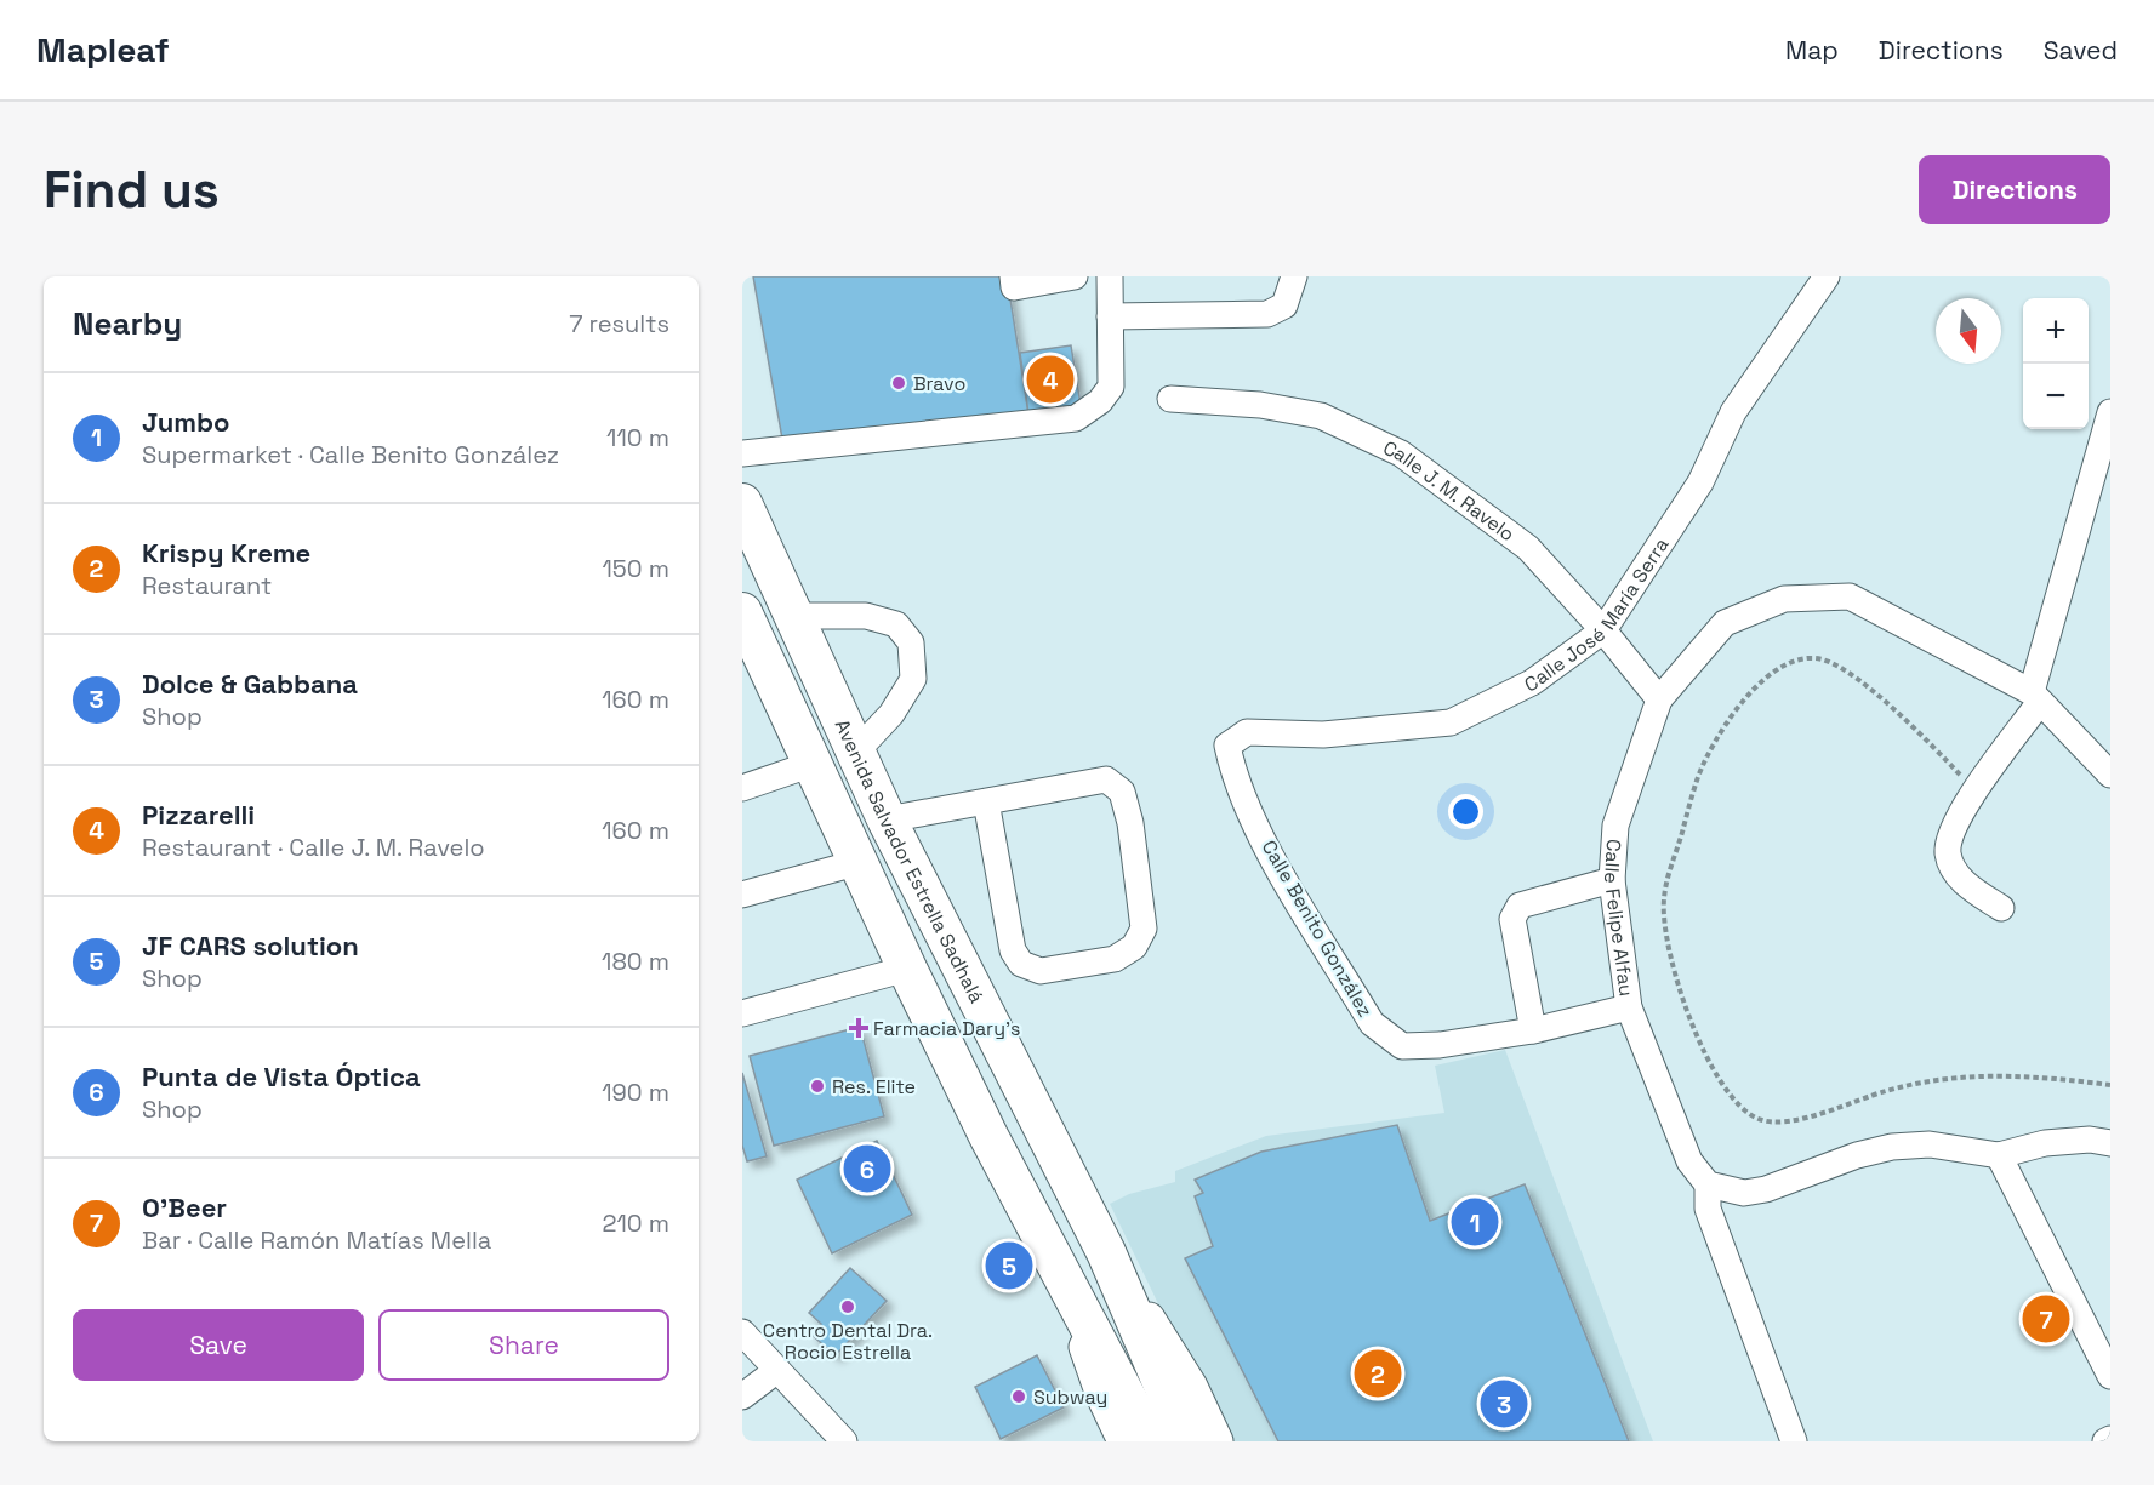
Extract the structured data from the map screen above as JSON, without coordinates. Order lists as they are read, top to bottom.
{
  "streets": {
    "highway": ["Avenida Salvador Estrella Sadhalá"],
    "street": [
      "Calle J. M. Ravelo",
      "Calle José María Serra",
      "Calle Felipe Alfau",
      "Calle Benito González"
    ]
  },
  "crossings": [
    ["Calle J. M. Ravelo", "Calle José María Serra"],
    ["Calle J. M. Ravelo", "Calle Felipe Alfau"],
    ["Calle José María Serra", "Calle Benito González"],
    ["Calle Felipe Alfau", "Calle Benito González"]
  ],
  "places": {
    "other": [
      "Bravo",
      "Res. Elite",
      "Centro Dental Dra. Rocio Estrella",
      "Subway"
    ],
    "health": ["Farmacia Dary's"]
  },
  "north": "bottom",
  "page": {
    "header": "Mapleaf",
    "nav": ["Map", "Directions", "Saved"],
    "buttons": [
      "Directions",
      ["Save", "Share"]
    ],
    "title": "Find us",
    "heading": ["Nearby", "7 results"],
    "map_buttons": ["+", "−"],
    "pins": [
      "4",
      "6",
      "1",
      "5",
      "7",
      "2",
      "3"
    ],
    "list": [
      {
        "mark": "1",
        "name": "Jumbo",
        "note": "Supermarket · Calle Benito González",
        "value": "110 m"
      },
      {
        "mark": "2",
        "name": "Krispy Kreme",
        "note": "Restaurant",
        "value": "150 m"
      },
      {
        "mark": "3",
        "name": "Dolce & Gabbana",
        "note": "Shop",
        "value": "160 m"
      },
      {
        "mark": "4",
        "name": "Pizzarelli",
        "note": "Restaurant · Calle J. M. Ravelo",
        "value": "160 m"
      },
      {
        "mark": "5",
        "name": "JF CARS solution",
        "note": "Shop",
        "value": "180 m"
      },
      {
        "mark": "6",
        "name": "Punta de Vista Óptica",
        "note": "Shop",
        "value": "190 m"
      },
      {
        "mark": "7",
        "name": "O'Beer",
        "note": "Bar · Calle Ramón Matías Mella",
        "value": "210 m"
      }
    ]
  }
}
